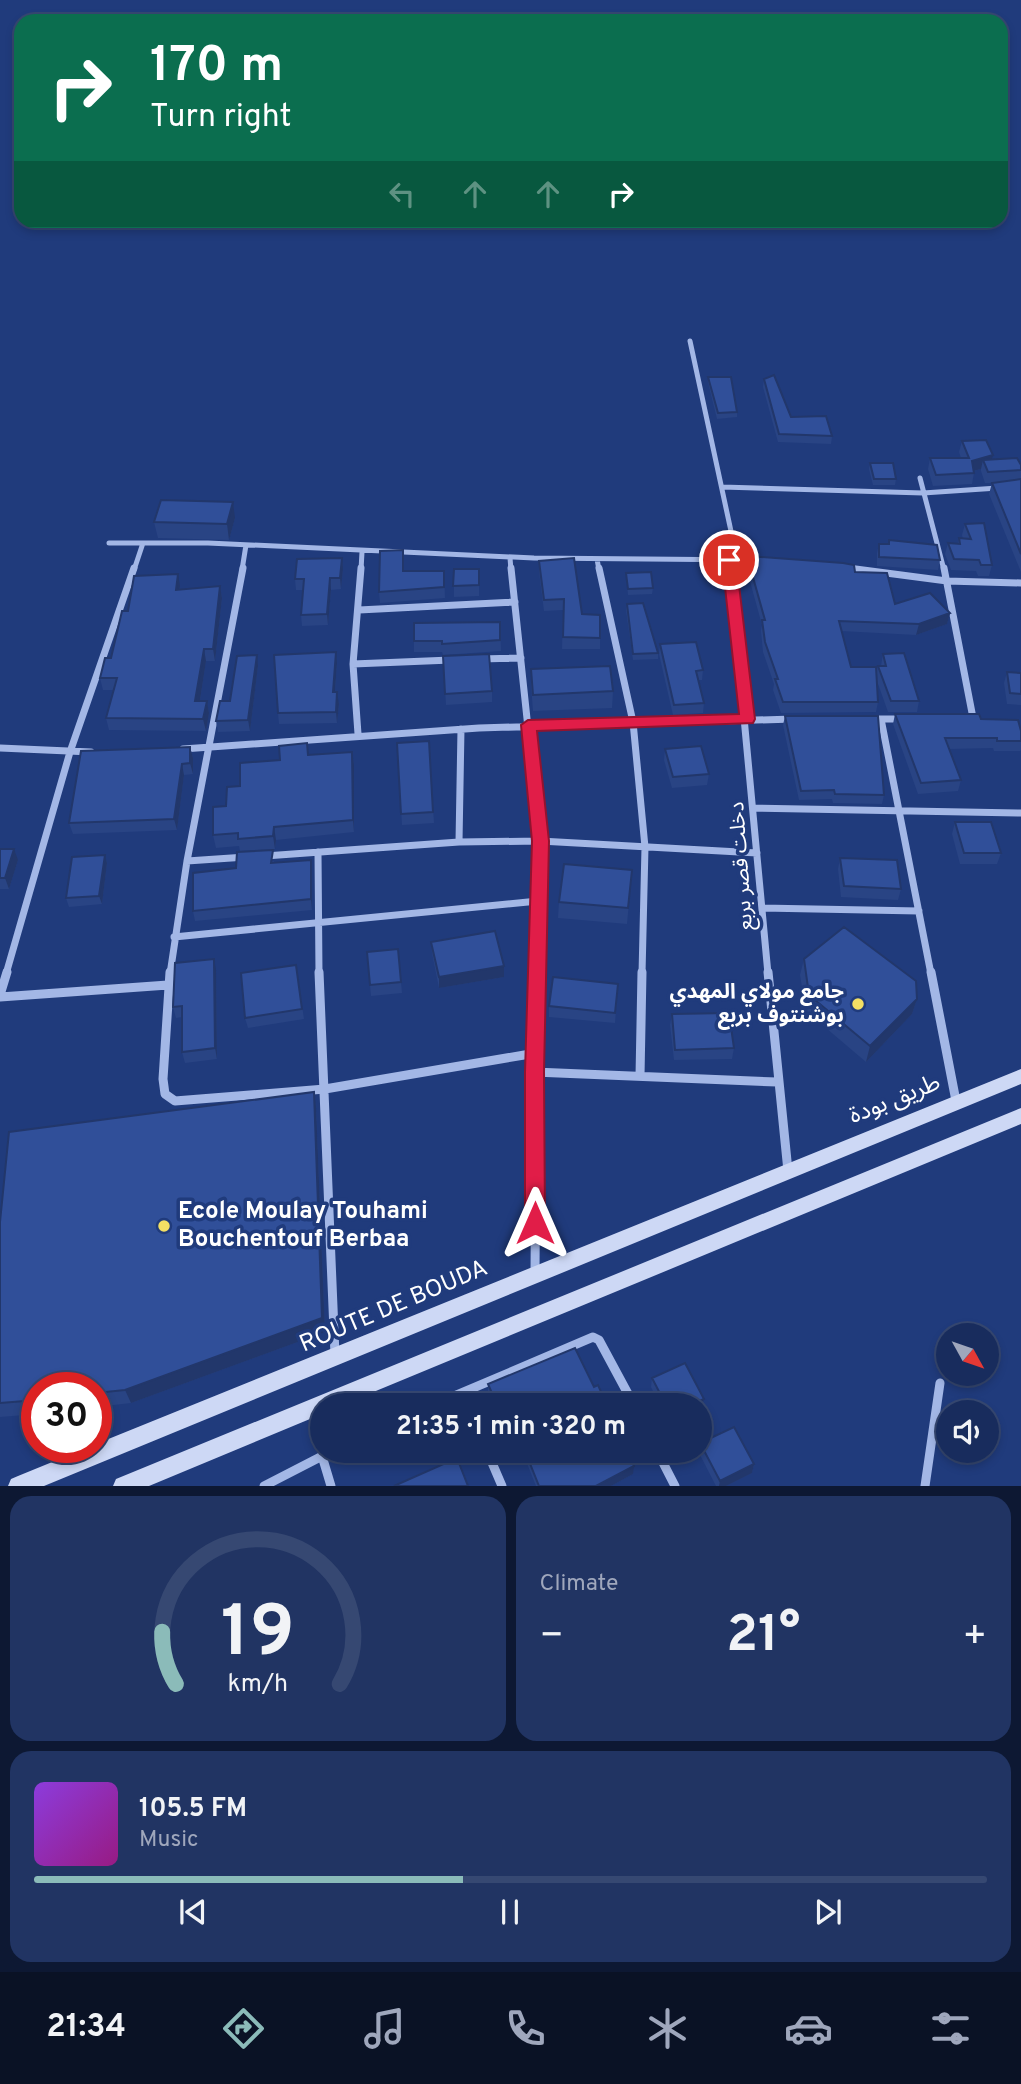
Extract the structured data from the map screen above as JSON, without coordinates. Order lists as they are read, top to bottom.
{
  "streets": {
    "main road": ["طريق بودة", "ROUTE DE BOUDA"],
    "street": ["دخلت قصر بربع"]
  },
  "crossings": [
    ["دخلت قصر بربع", "طريق بودة"],
    ["دخلت قصر بربع", "ROUTE DE BOUDA"],
    ["طريق بودة", "ROUTE DE BOUDA"]
  ],
  "places": ["جامع مولاي المهدي بوشنتوف بربع", "Ecole Moulay Touhami Bouchentouf Berbaa"],
  "north": "bottom right",
  "page": {
    "turn": ["170 m", "Turn right"],
    "limit": "30",
    "trip": "21:35 · 1 min · 320 m",
    "tile": "Climate",
    "heat": ["−", "21°", "+"],
    "song": ["105.5 FM", "Music"],
    "tabs": "21:34",
    "gauge": ["19", "km/h"]
  }
}
